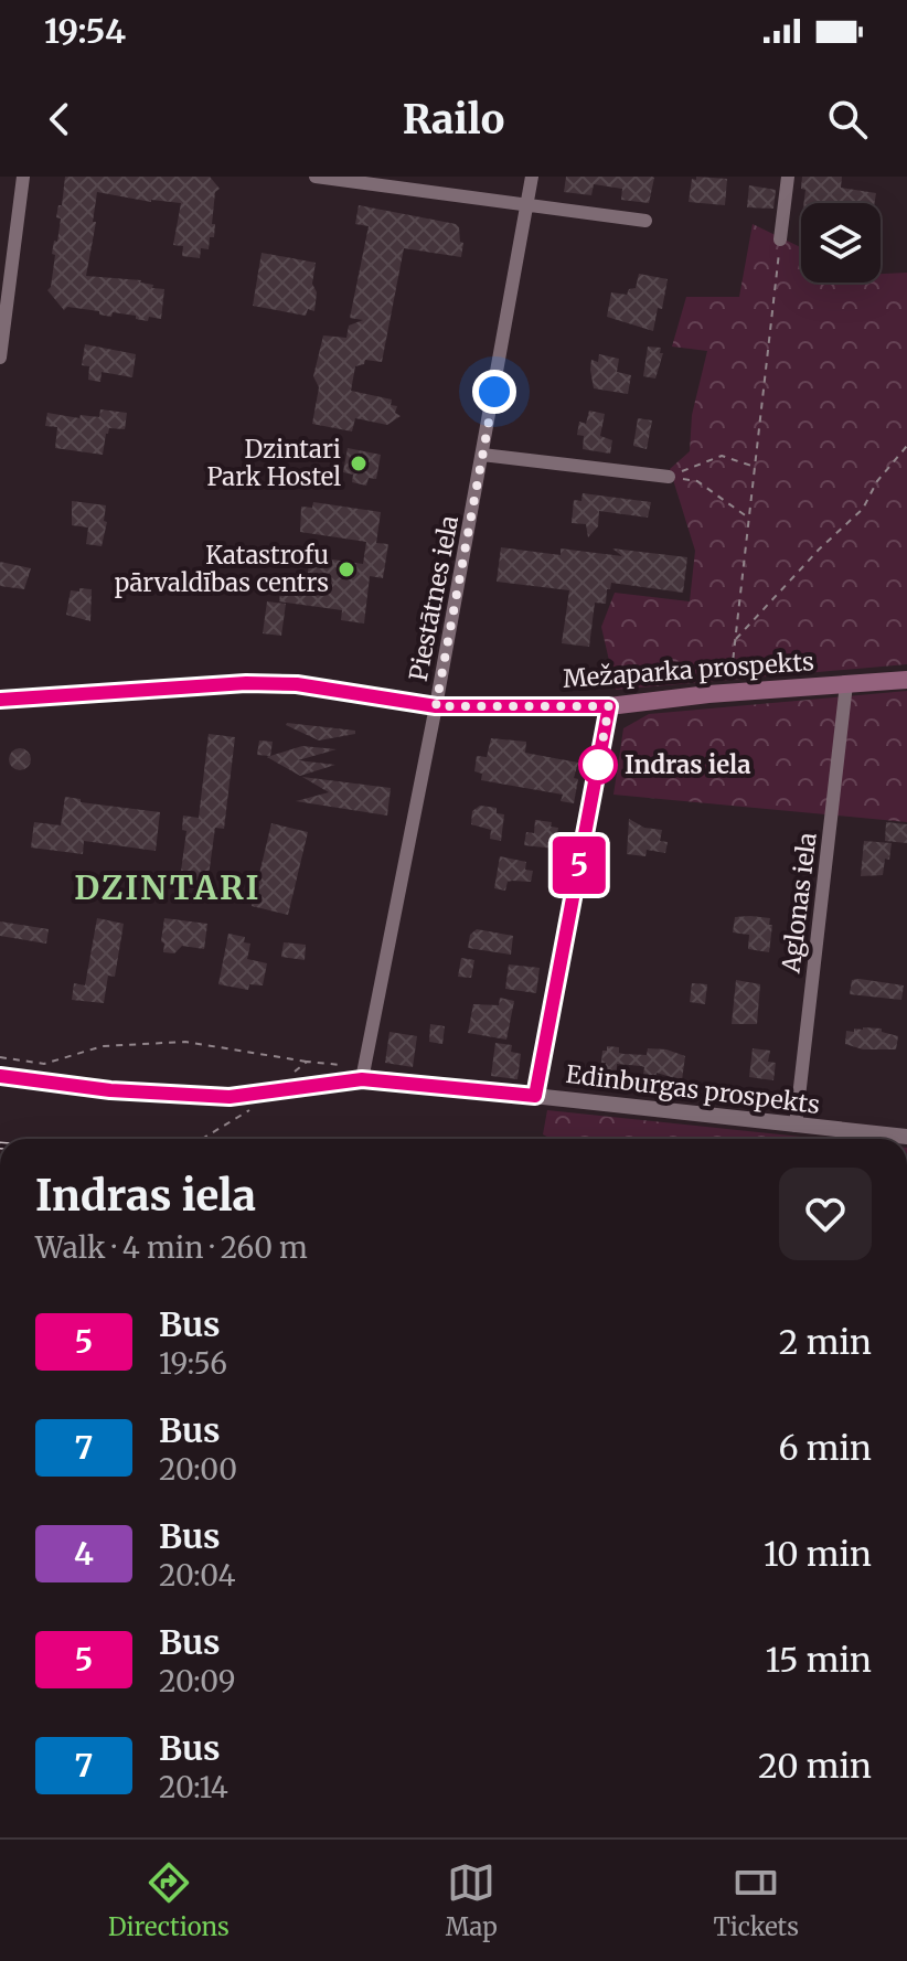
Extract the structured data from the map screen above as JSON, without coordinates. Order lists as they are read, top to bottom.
{
  "streets": {
    "main road": ["Mežaparka prospekts"],
    "street": ["Piestātnes iela", "Aglonas iela", "Edinburgas prospekts"]
  },
  "crossings": [
    ["Piestātnes iela", "Mežaparka prospekts"],
    ["Piestātnes iela", "Edinburgas prospekts"],
    ["Mežaparka prospekts", "Aglonas iela"],
    ["Aglonas iela", "Edinburgas prospekts"]
  ],
  "districts": ["DZINTARI"],
  "places": ["Dzintari Park Hostel", "Katastrofu pārvaldības centrs", "Indras iela"],
  "lines": ["bus line 5"],
  "page": {
    "status": "19:54",
    "header": "Railo",
    "on_map": "5",
    "heading": ["Indras iela", "Walk · 4 min · 260 m"],
    "list": [
      {
        "mark": "5",
        "name": "Bus",
        "note": "19:56",
        "value": "2 min"
      },
      {
        "mark": "7",
        "name": "Bus",
        "note": "20:00",
        "value": "6 min"
      },
      {
        "mark": "4",
        "name": "Bus",
        "note": "20:04",
        "value": "10 min"
      },
      {
        "mark": "5",
        "name": "Bus",
        "note": "20:09",
        "value": "15 min"
      },
      {
        "mark": "7",
        "name": "Bus",
        "note": "20:14",
        "value": "20 min"
      }
    ],
    "tabs": ["Directions", "Map", "Tickets"]
  }
}
